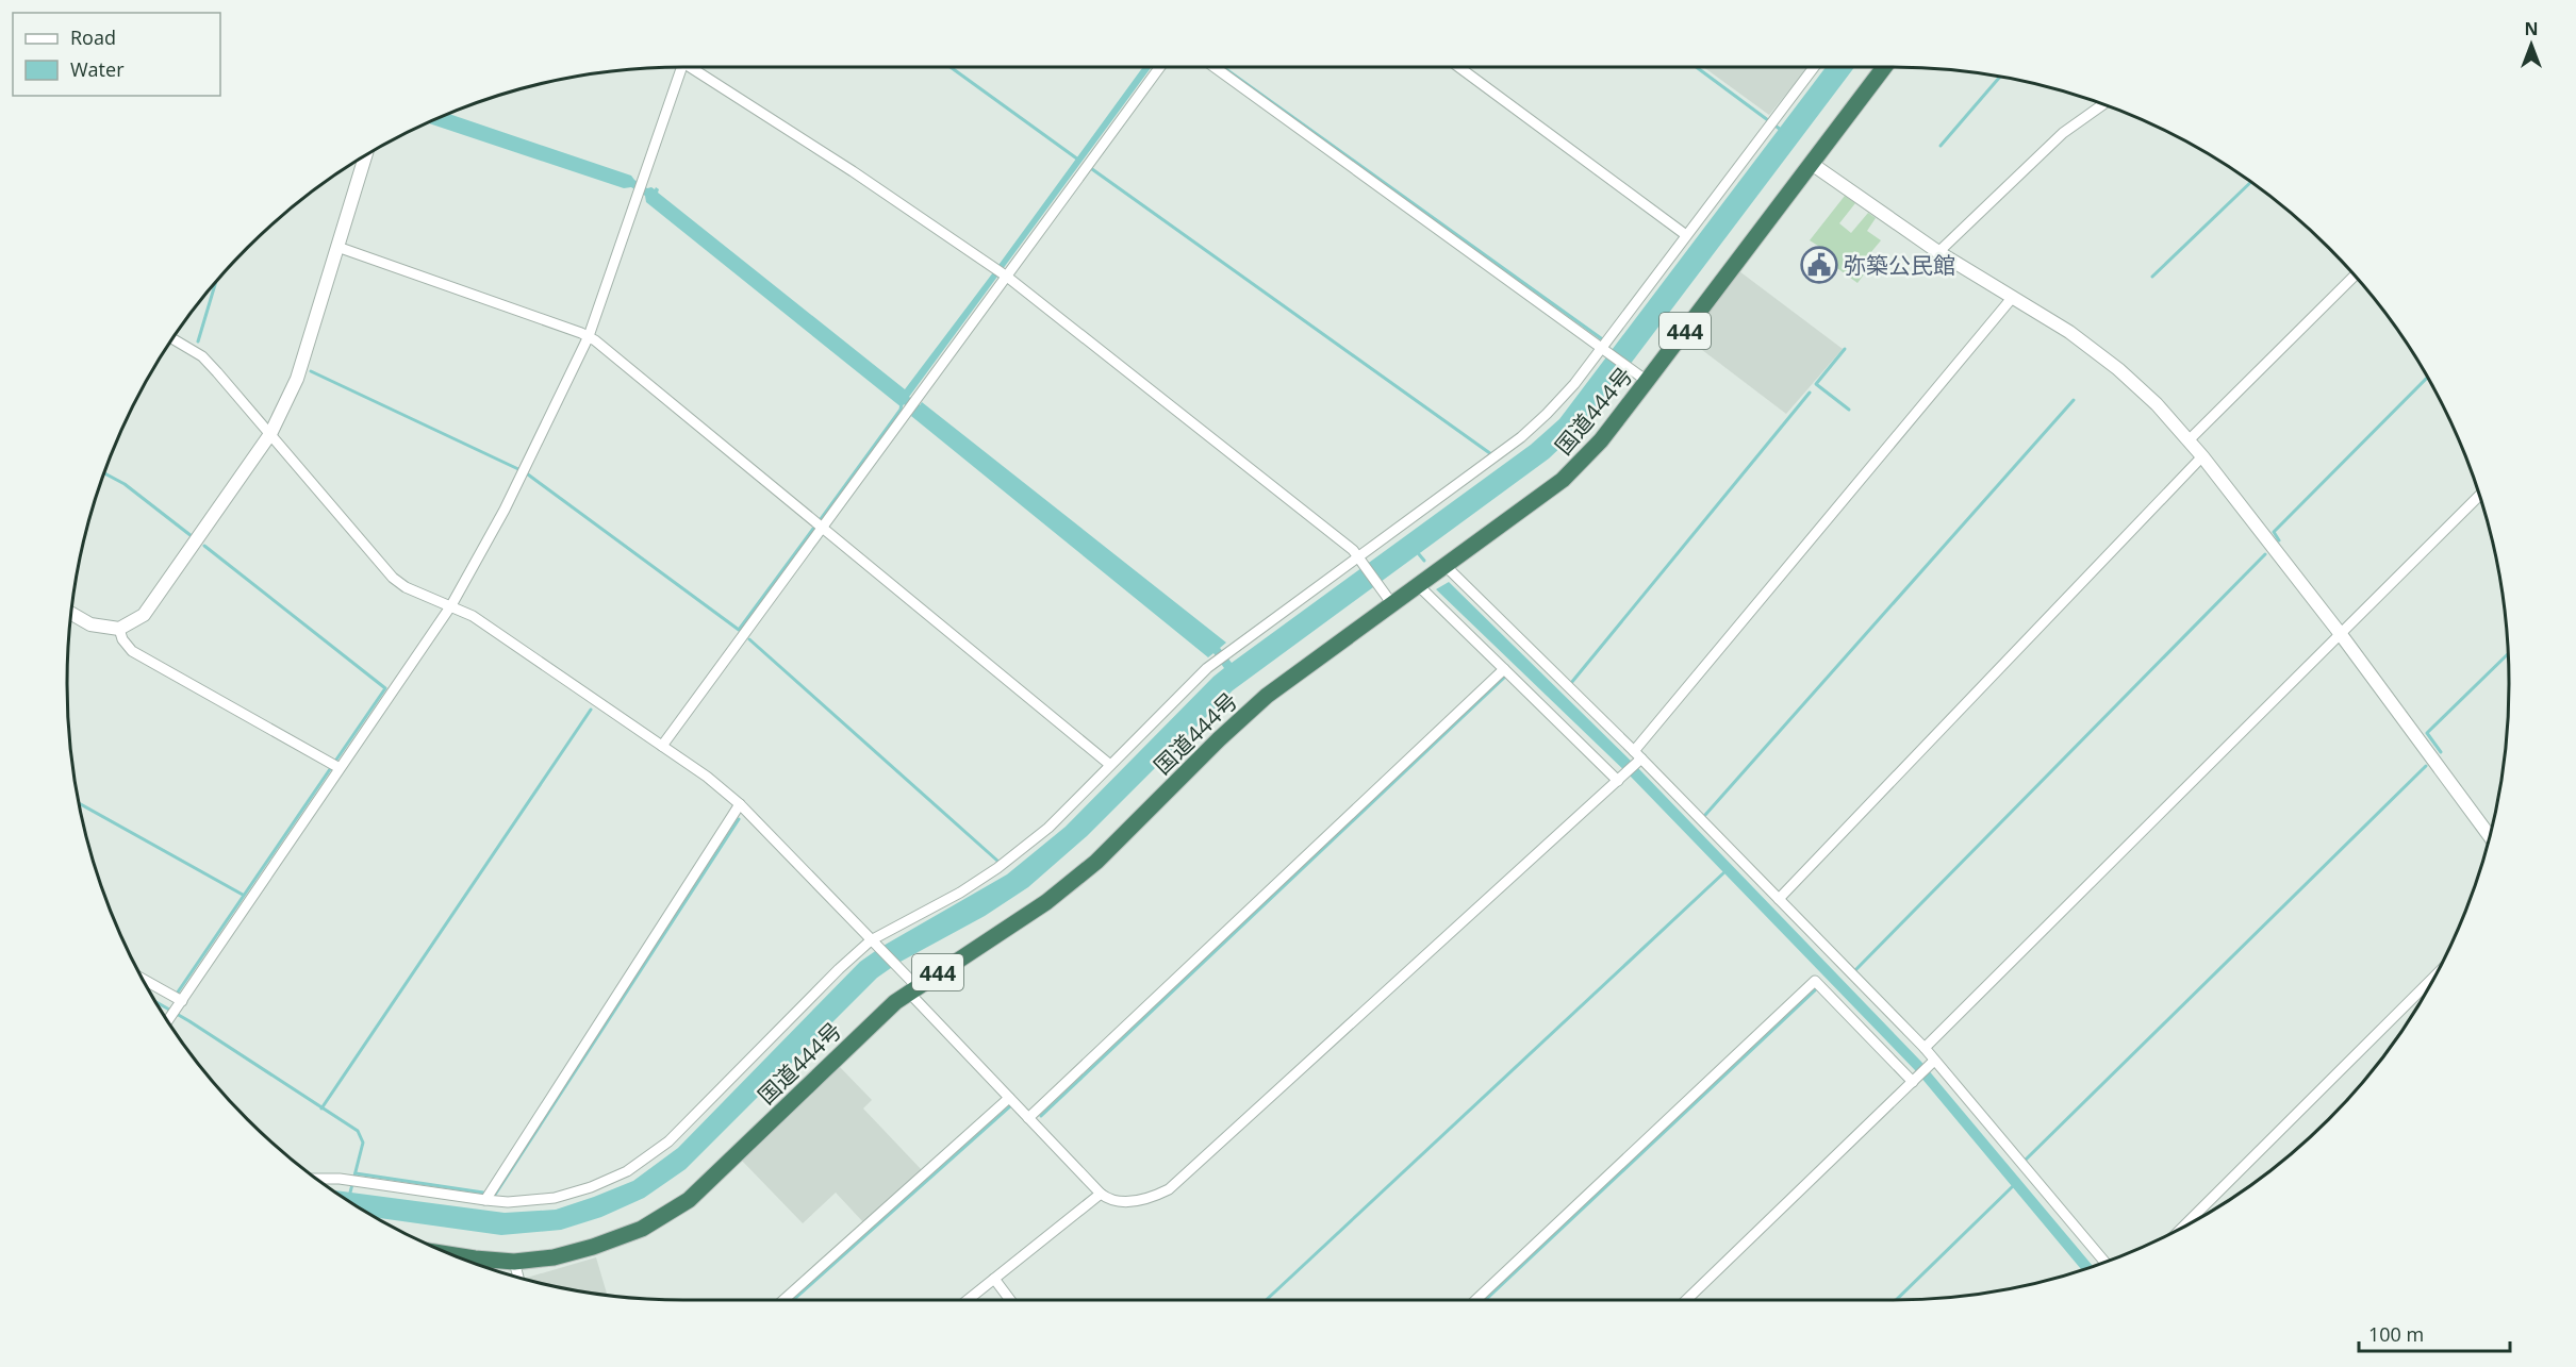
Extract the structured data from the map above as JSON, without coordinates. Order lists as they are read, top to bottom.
{
  "streets": {
    "highway": ["444", "国道444号"]
  },
  "places": {
    "public building": ["弥築公民館"]
  },
  "legend": ["Road", "Water"],
  "scale_bar": "100 m",
  "north": "top"
}
